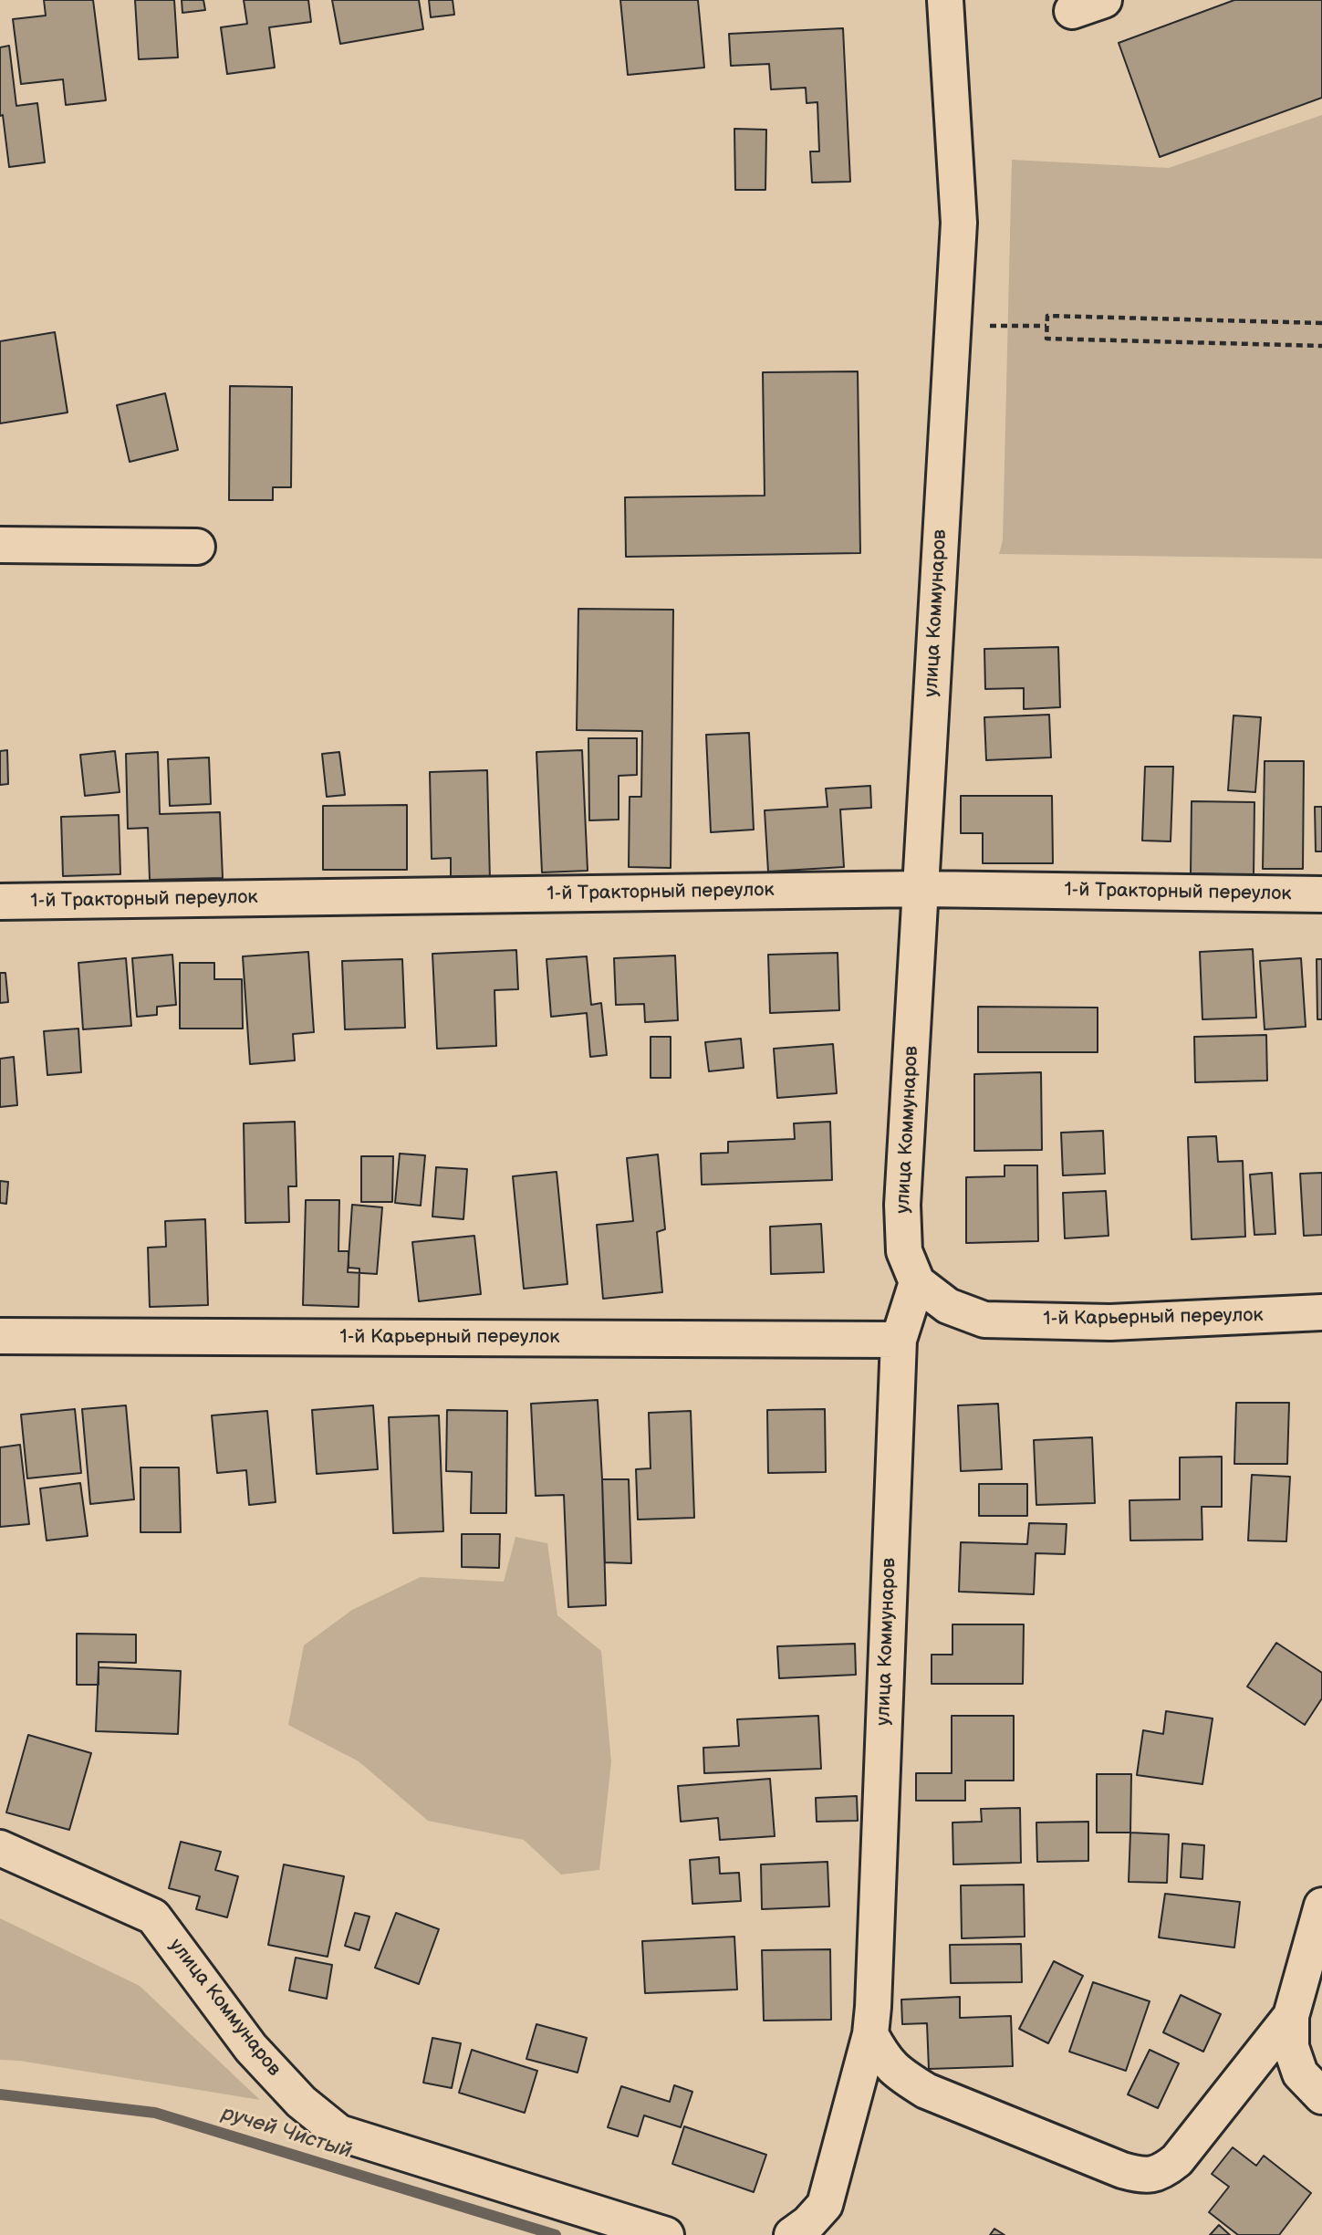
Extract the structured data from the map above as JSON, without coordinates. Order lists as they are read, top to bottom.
{
  "streets": {
    "street": ["улица Коммунаров", "1-й Тракторный переулок", "1-й Карьерный переулок"]
  },
  "crossings": [
    ["улица Коммунаров", "1-й Тракторный переулок"],
    ["улица Коммунаров", "1-й Карьерный переулок"]
  ],
  "water": ["ручей Чистый"]
}
